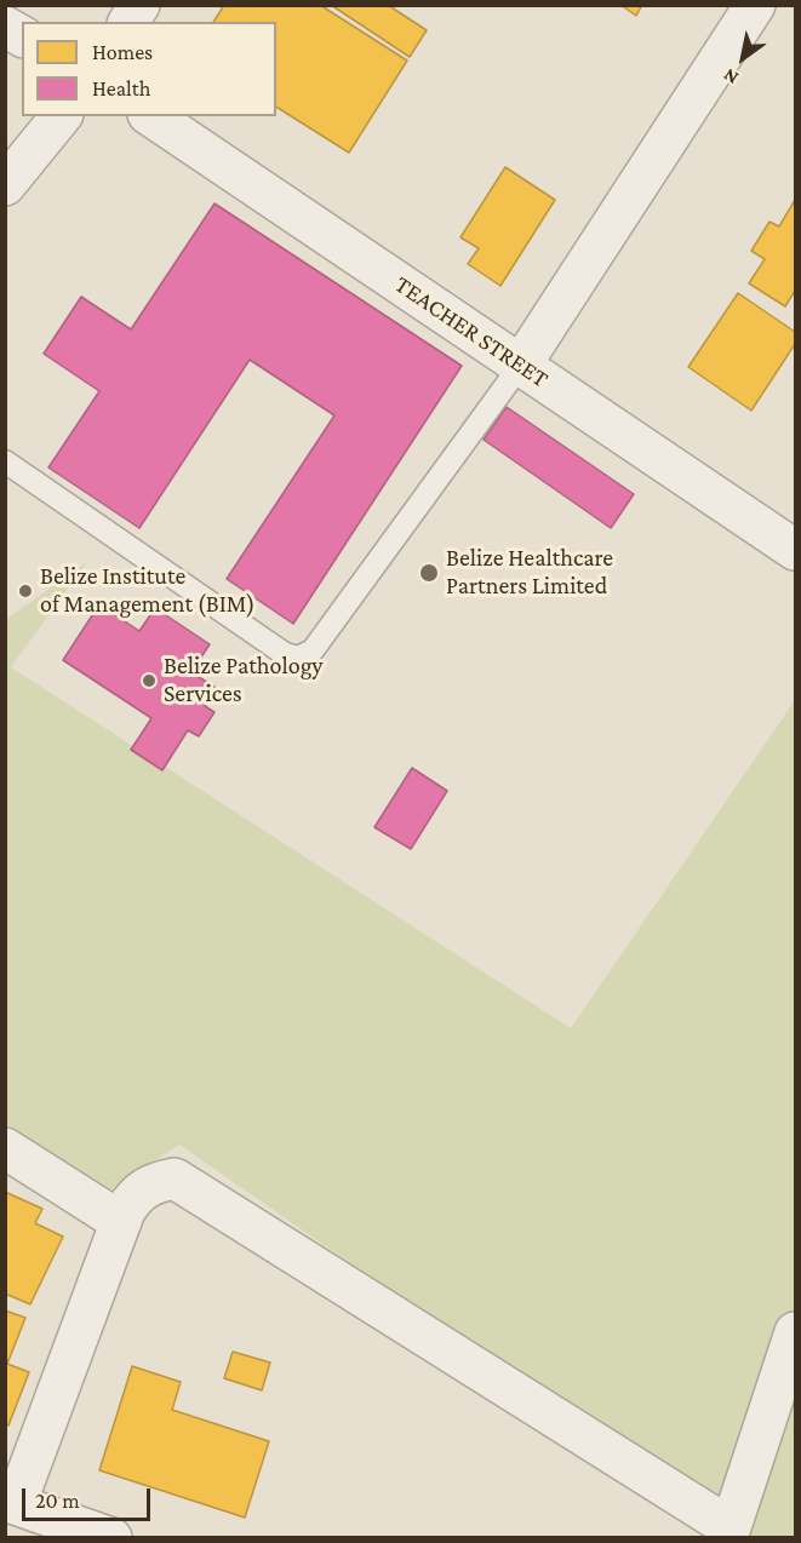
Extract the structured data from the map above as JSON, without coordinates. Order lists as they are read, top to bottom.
{
  "streets": {
    "street": ["TEACHER STREET"]
  },
  "places": ["Belize Healthcare Partners Limited", "Belize Institute of Management (BIM)", "Belize Pathology Services"],
  "legend": ["Homes", "Health"],
  "scale_bar": "20 m",
  "north": "bottom left"
}
